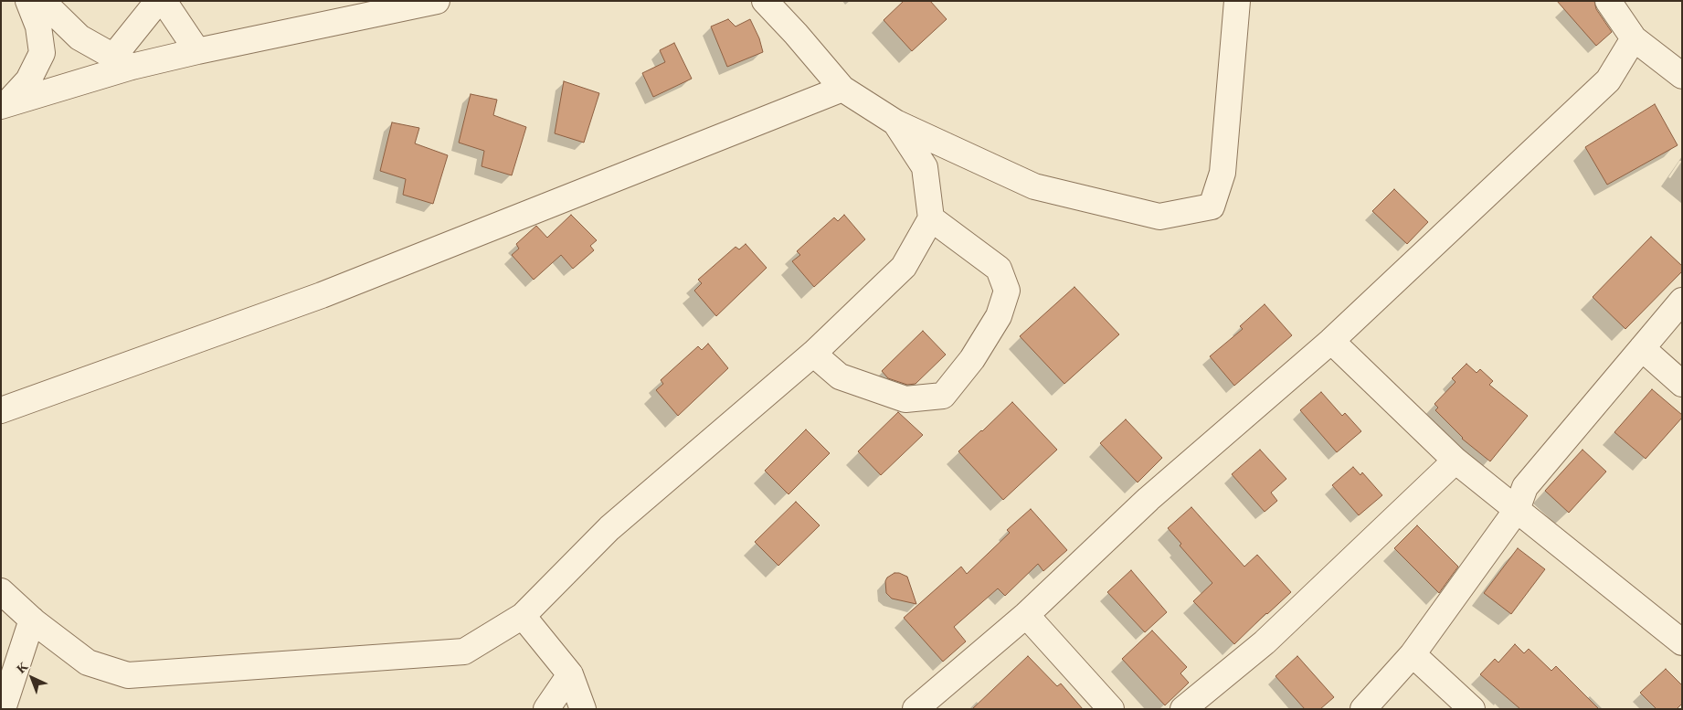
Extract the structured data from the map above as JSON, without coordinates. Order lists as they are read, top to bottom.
{
  "north": "top left"
}
